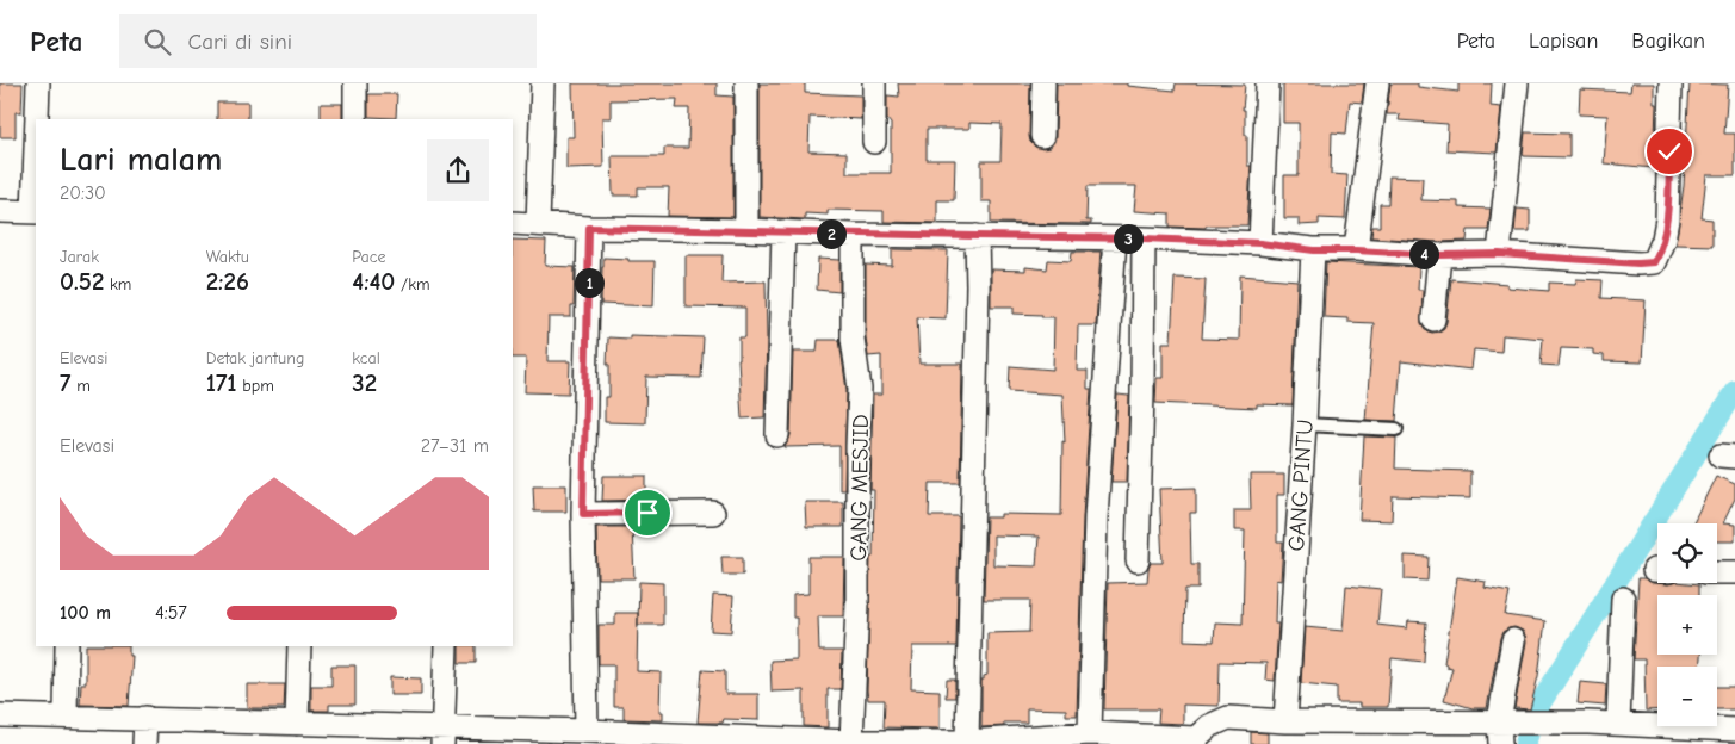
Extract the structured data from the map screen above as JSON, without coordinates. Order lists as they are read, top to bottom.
{
  "streets": {
    "street": ["GANG PINTU", "GANG MESJID"]
  },
  "page": {
    "header": "Peta",
    "search": "Cari di sini",
    "nav": ["Peta", "Lapisan", "Bagikan"],
    "heading": ["Lari malam", "20:30"],
    "pins": [
      "2",
      "3",
      "4",
      "1"
    ],
    "stats": [
      ["Jarak", "0.52 km"],
      ["Waktu", "2:26"],
      ["Pace", "4:40 /km"],
      ["Elevasi", "7 m"],
      ["Detak jantung", "171 bpm"],
      ["kcal", "32"]
    ],
    "chart": ["Elevasi", "27–31 m"],
    "map_buttons": ["+", "−"],
    "list": [
      {
        "name": "100 m",
        "note": "4:57"
      }
    ]
  }
}
